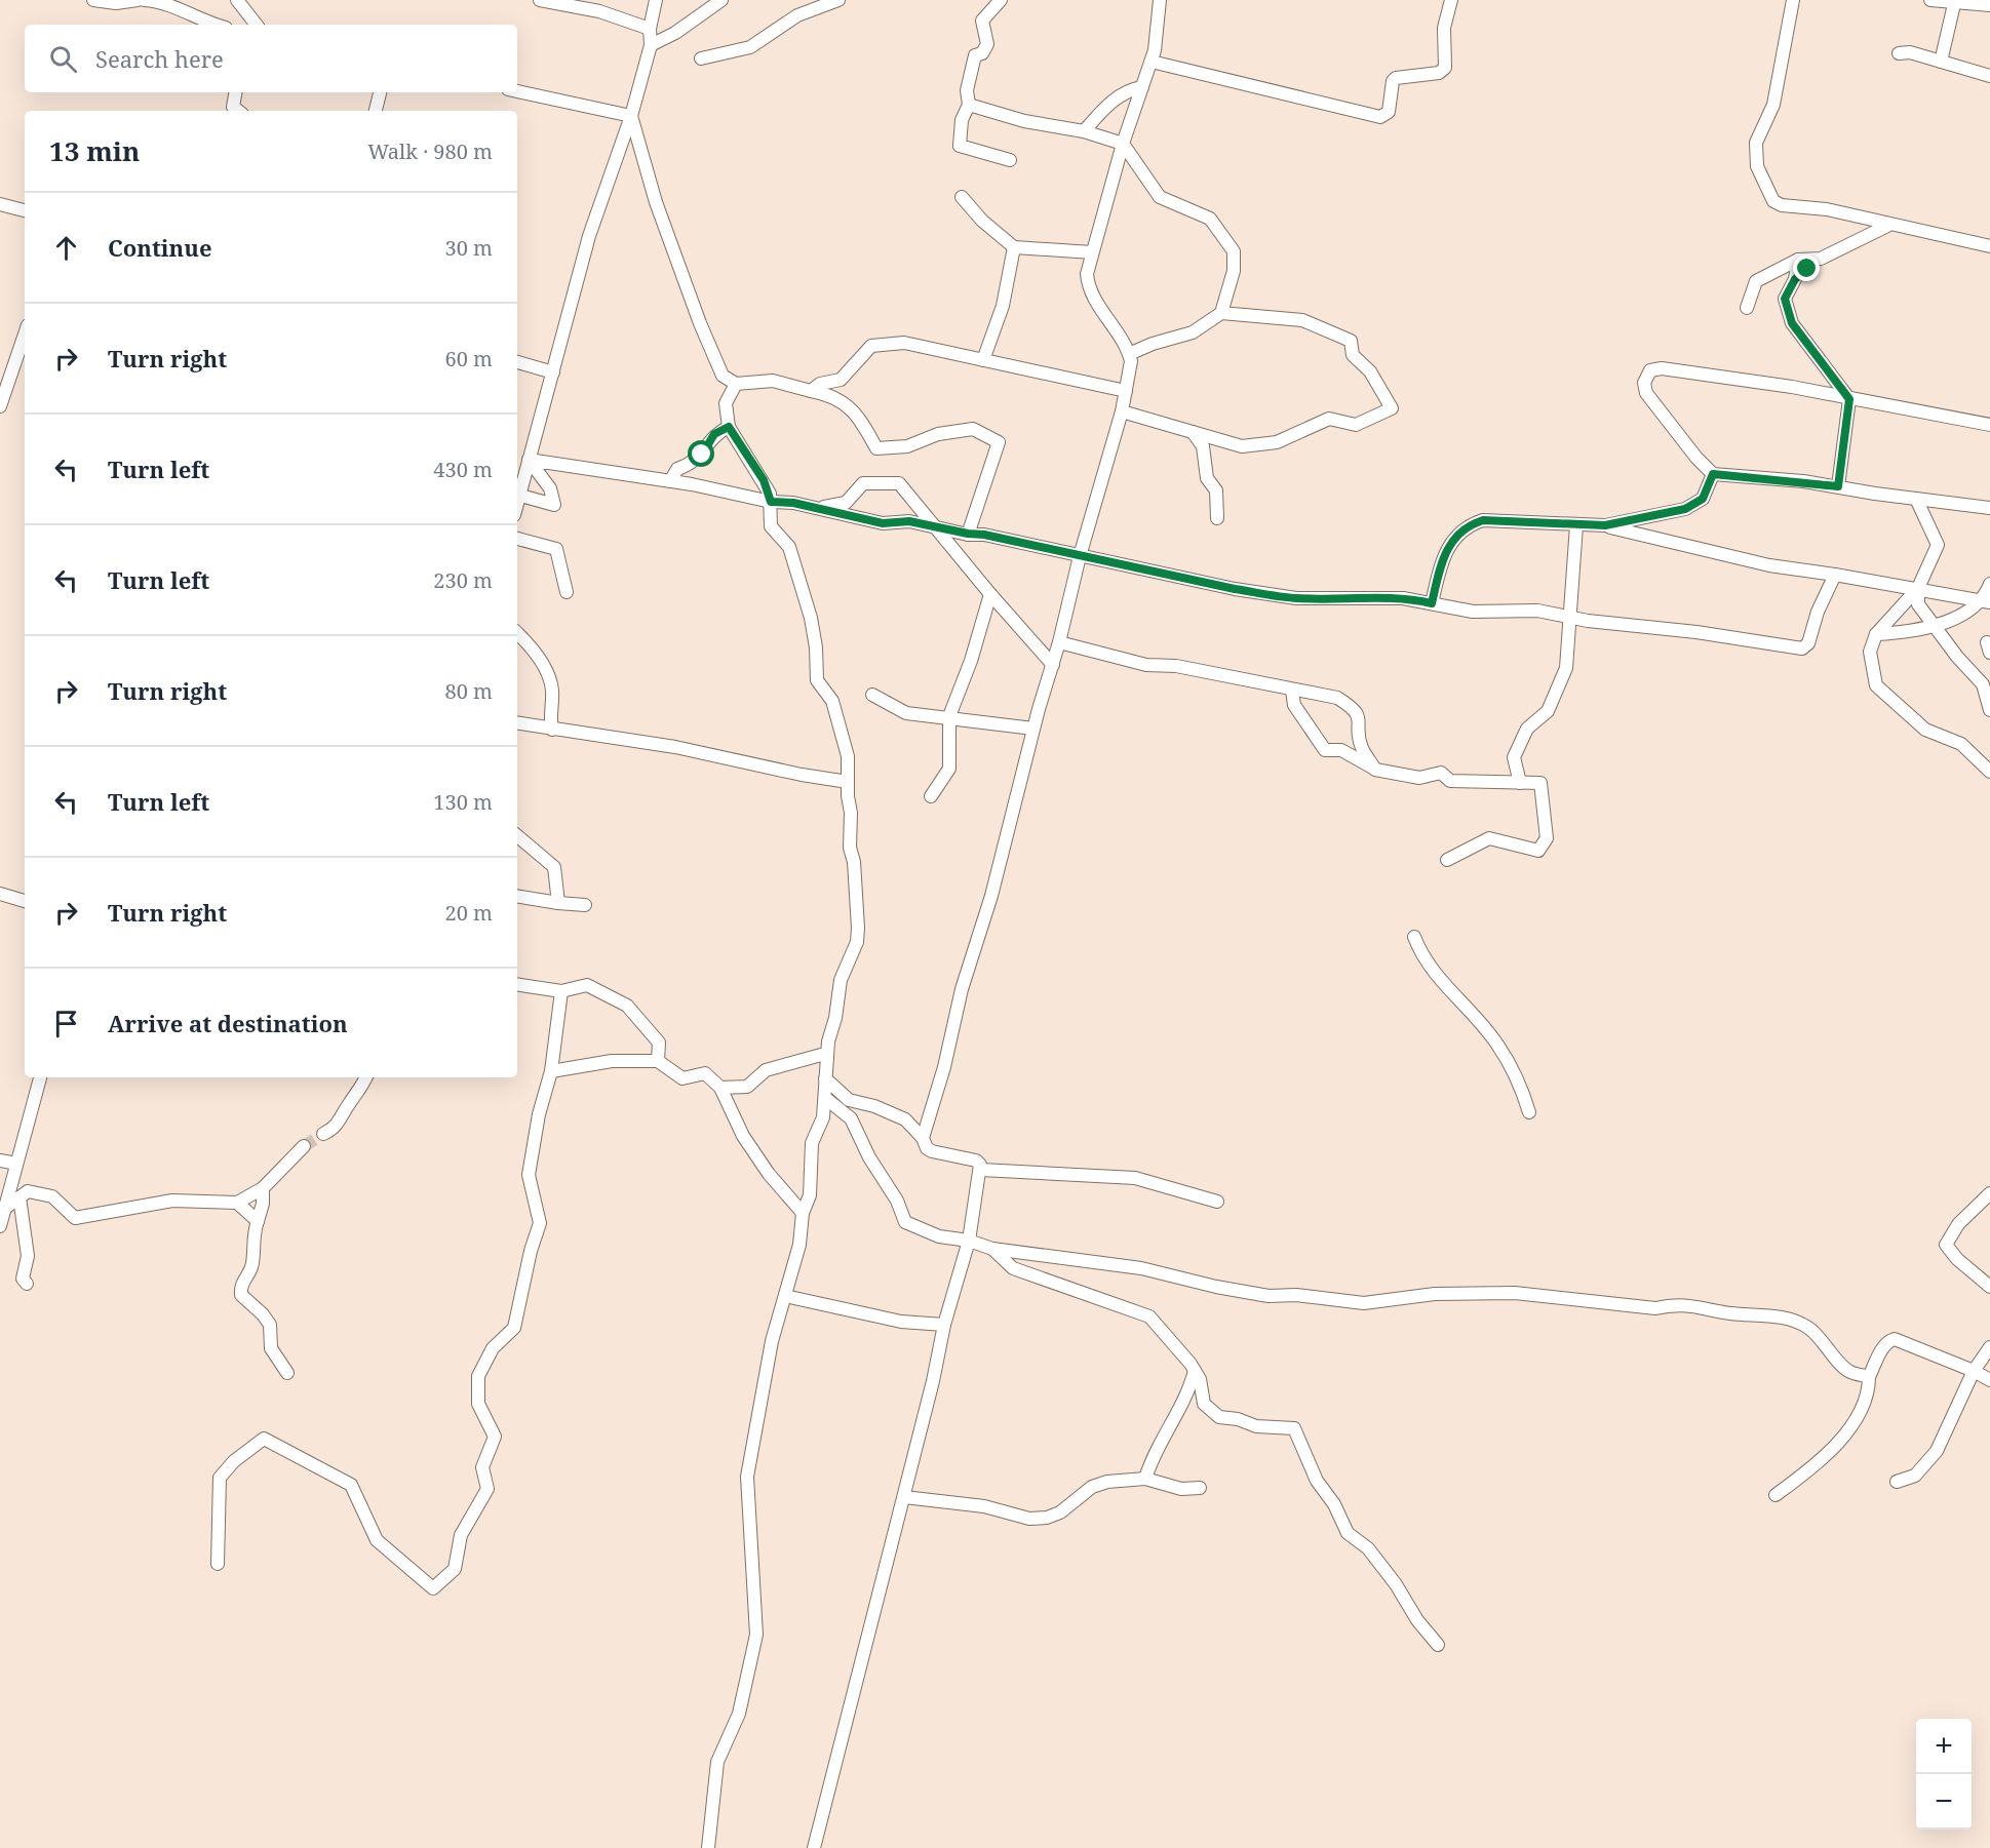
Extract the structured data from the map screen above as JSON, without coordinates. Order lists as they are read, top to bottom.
{
  "page": {
    "search": "Search here",
    "heading": ["13 min", "Walk · 980 m"],
    "list": [
      ["Continue", "30 m"],
      ["Turn right", "60 m"],
      ["Turn left", "430 m"],
      ["Turn left", "230 m"],
      ["Turn right", "80 m"],
      ["Turn left", "130 m"],
      ["Turn right", "20 m"],
      "Arrive at destination"
    ],
    "map_buttons": ["+", "−"]
  }
}
